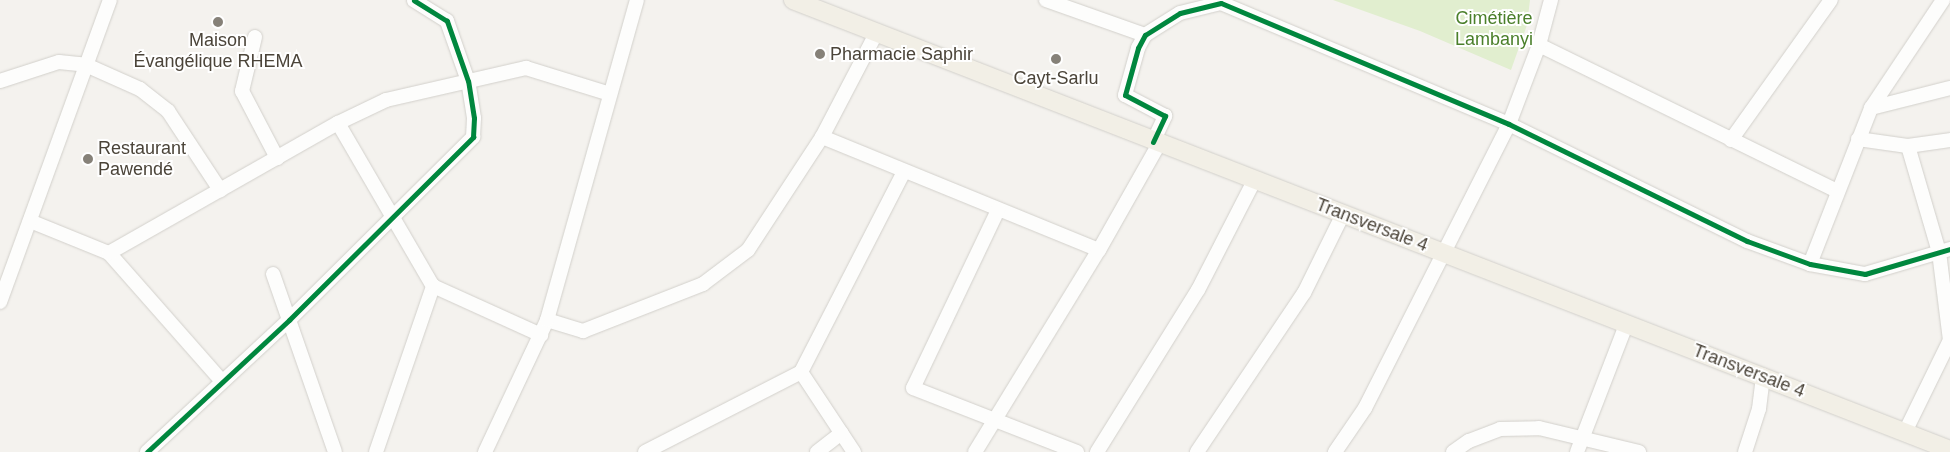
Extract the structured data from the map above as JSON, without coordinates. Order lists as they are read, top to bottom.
{
  "streets": {
    "main road": ["Transversale 4"]
  },
  "parks": ["Cimétière Lambanyi"],
  "places": [
    "Maison Évangélique RHEMA",
    "Pharmacie Saphir",
    "Cayt-Sarlu",
    "Restaurant Pawendé"
  ]
}
